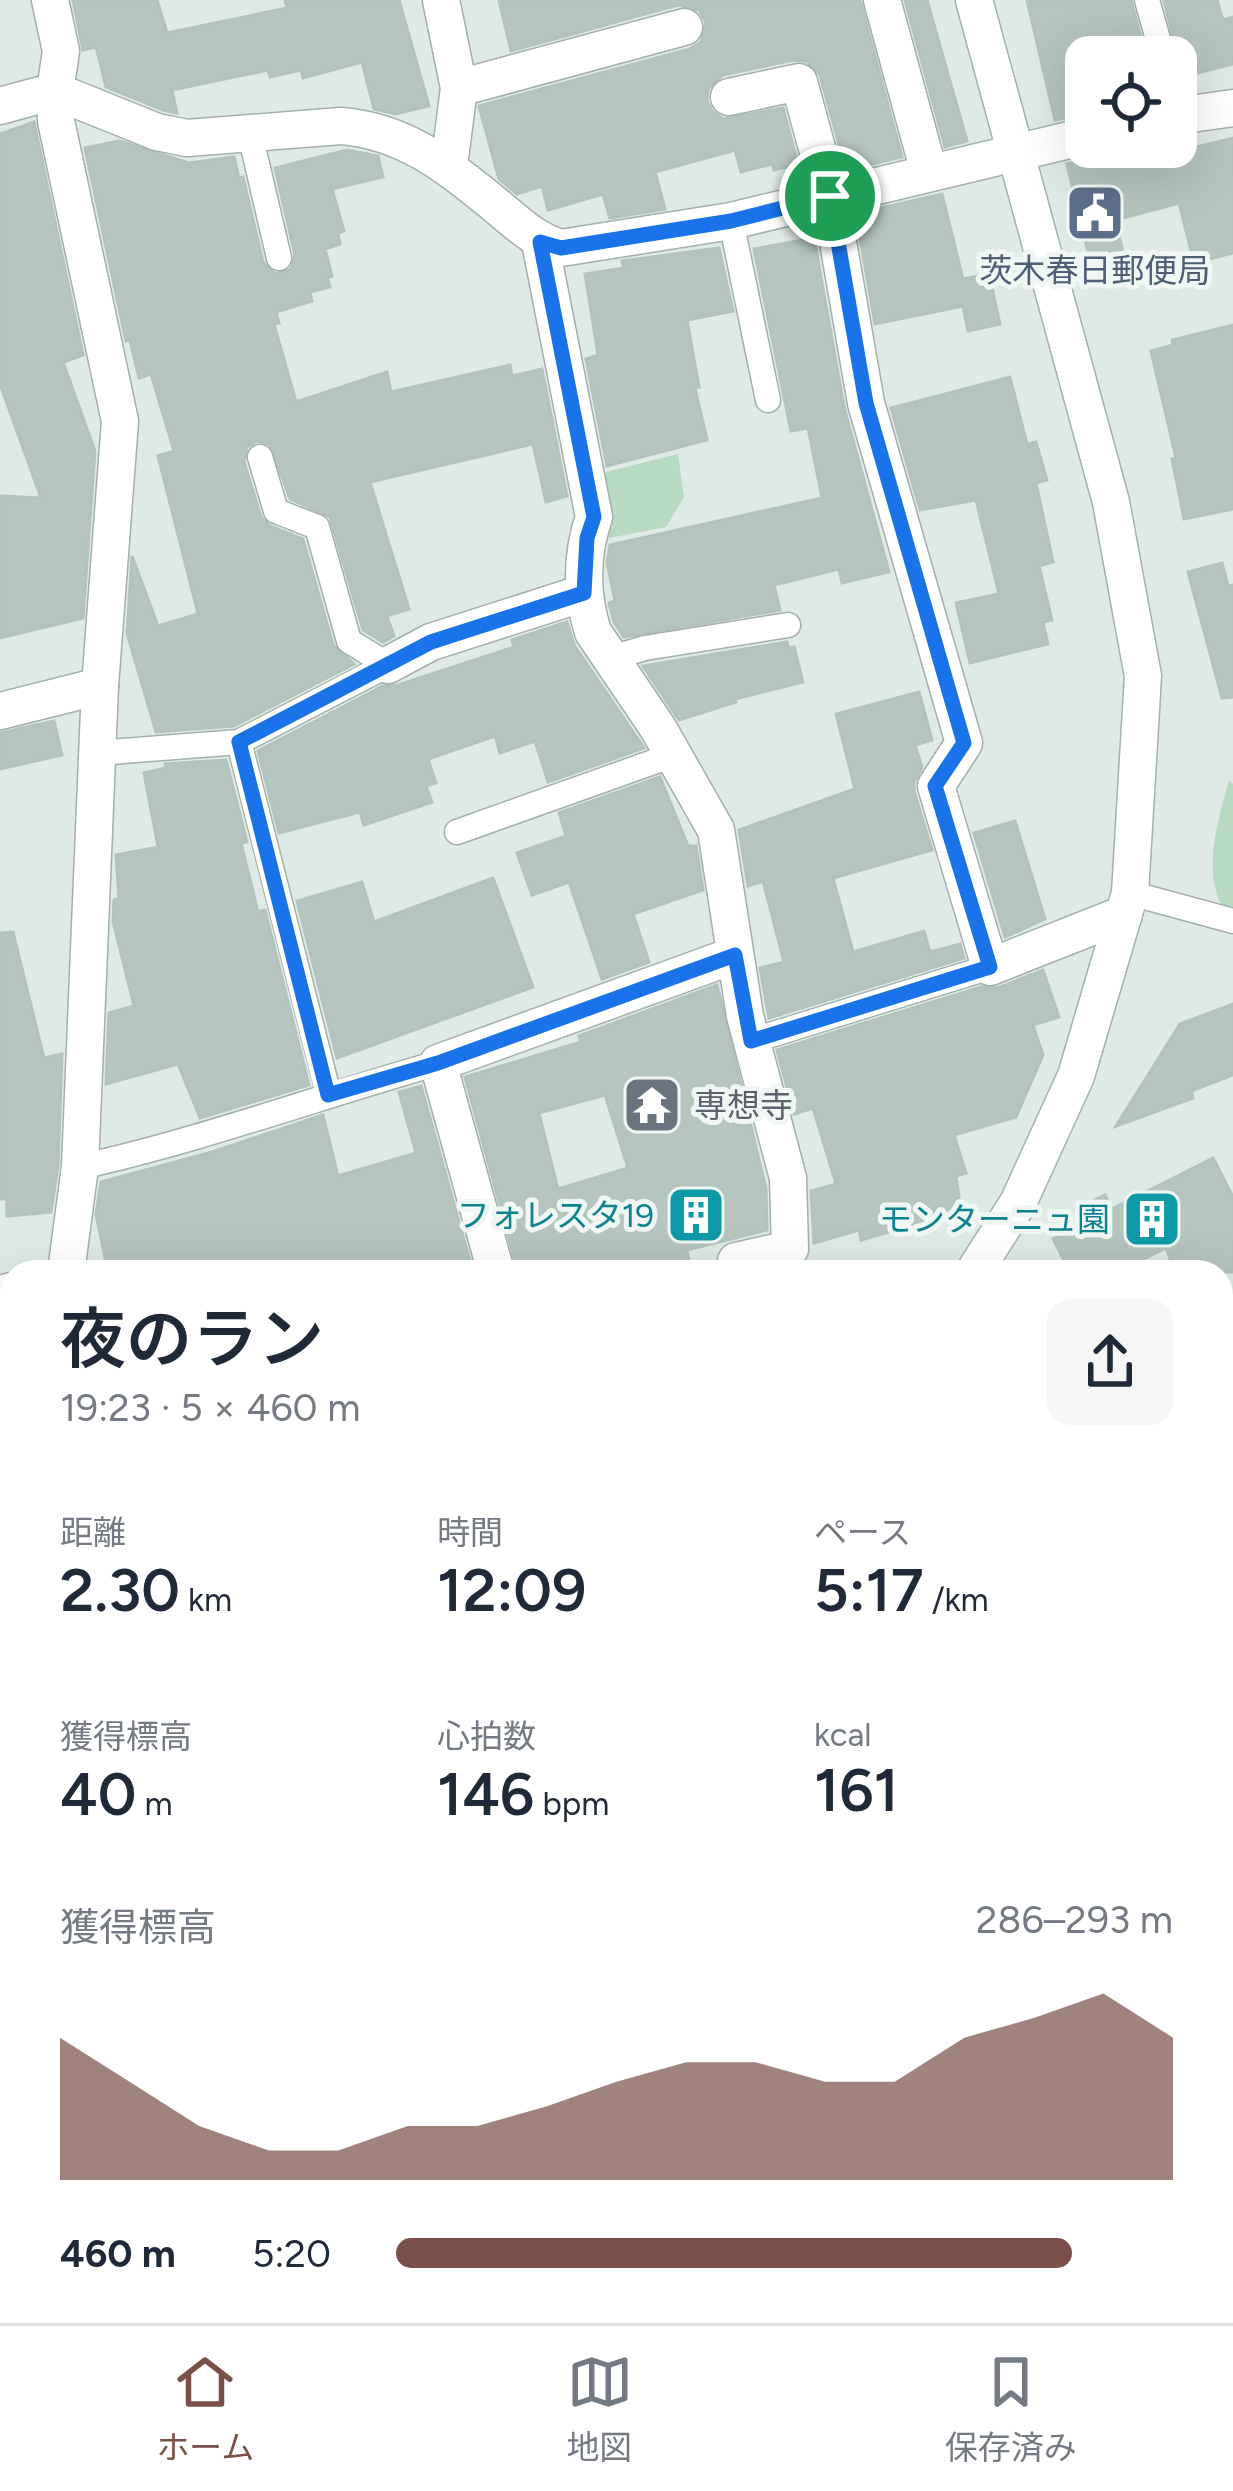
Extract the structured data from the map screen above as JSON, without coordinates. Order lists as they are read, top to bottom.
{
  "places": {
    "public building": ["茨木春日郵便局"],
    "temple": ["専想寺"],
    "building": ["フォレスタ19", "モンターニュ園"]
  },
  "page": {
    "heading": ["夜のラン", "19:23 · 5 × 460 m"],
    "stats": [
      ["距離", "2.30 km"],
      ["時間", "12:09"],
      ["ペース", "5:17 /km"],
      ["獲得標高", "40 m"],
      ["心拍数", "146 bpm"],
      ["kcal", "161"]
    ],
    "chart": ["獲得標高", "286–293 m"],
    "list": [
      {
        "name": "460 m",
        "note": "5:20"
      }
    ],
    "tabs": ["ホーム", "地図", "保存済み"]
  }
}
